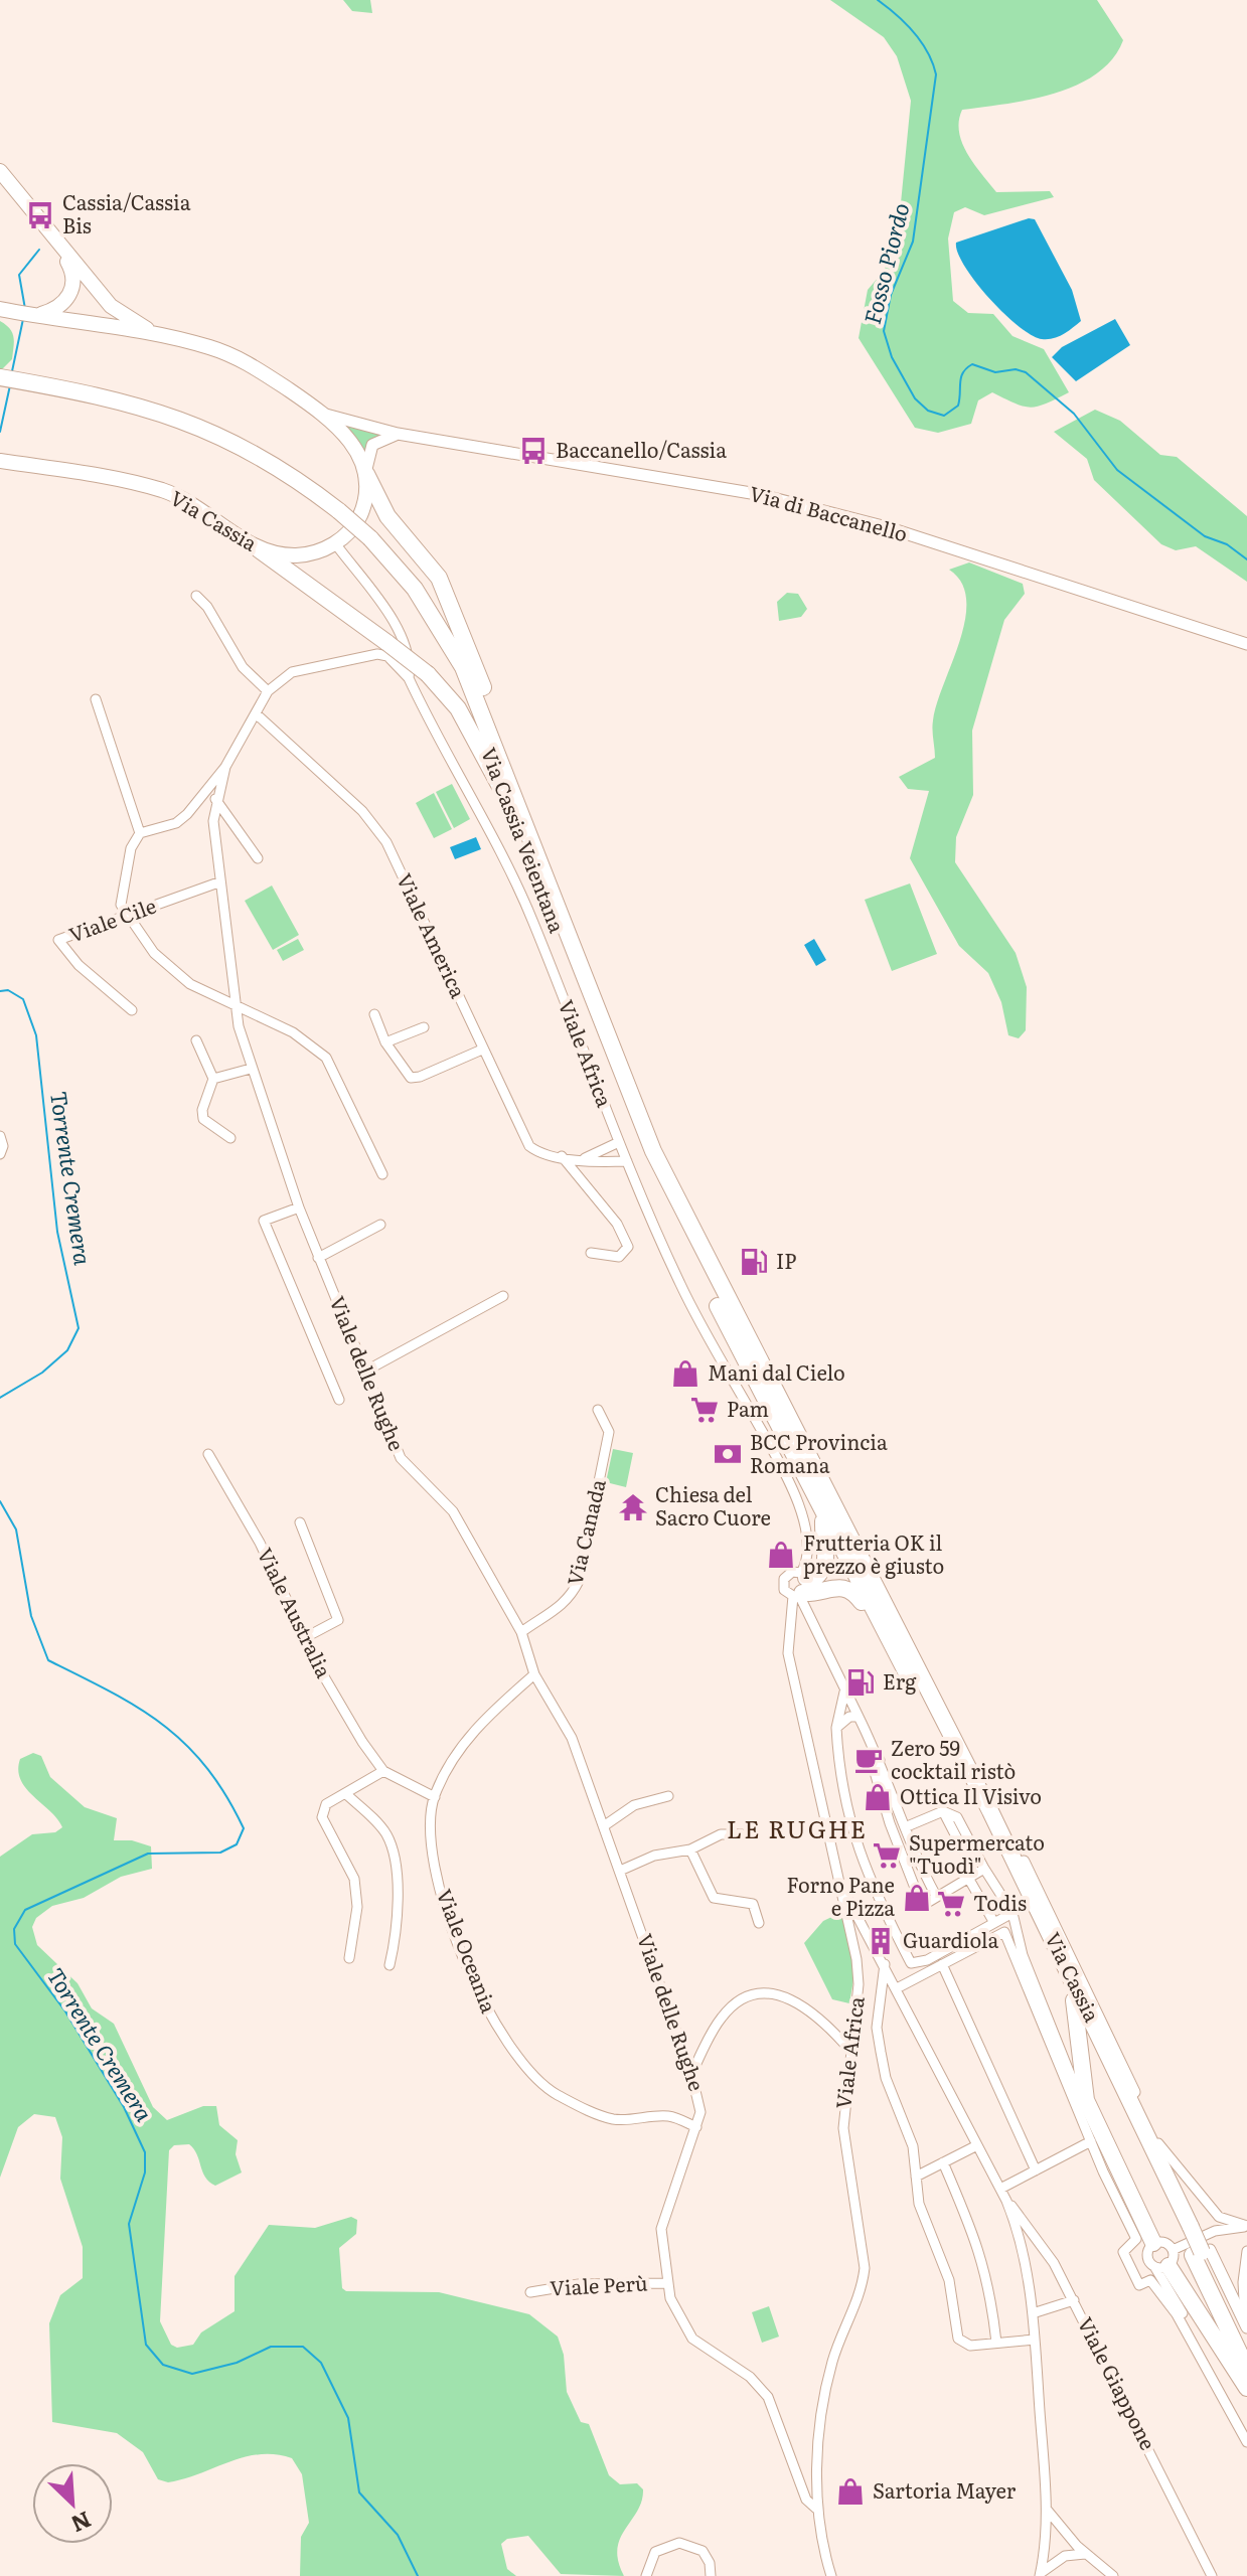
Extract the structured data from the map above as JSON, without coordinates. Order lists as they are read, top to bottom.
{
  "streets": {
    "highway": ["Via Cassia", "Via Cassia Veientana"],
    "street": [
      "Via di Baccanello",
      "Viale Cile",
      "Viale America",
      "Viale Africa",
      "Viale delle Rughe",
      "Via Canada",
      "Viale Australia",
      "Viale Oceania",
      "Viale Perù",
      "Viale Giappone"
    ]
  },
  "crossings": [
    ["Via Cassia", "Via Cassia Veientana"],
    ["Via Cassia", "Viale Africa"],
    ["Viale Cile", "Viale delle Rughe"],
    ["Viale America", "Viale Africa"],
    ["Viale Africa", "Viale delle Rughe"],
    ["Viale Africa", "Viale Giappone"],
    ["Viale delle Rughe", "Via Canada"],
    ["Viale delle Rughe", "Viale Oceania"],
    ["Viale delle Rughe", "Viale Perù"],
    ["Viale Australia", "Viale Oceania"]
  ],
  "districts": ["LE RUGHE"],
  "water": ["Fosso Piordo", "Torrente Cremera"],
  "places": {
    "bus stop": ["Cassia/Cassia Bis", "Baccanello/Cassia"],
    "fuel station": ["IP", "Erg"],
    "shop": [
      "Mani dal Cielo",
      "Frutteria OK il prezzo è giusto",
      "Ottica Il Visivo",
      "Forno Pane e Pizza",
      "Sartoria Mayer"
    ],
    "supermarket": ["Pam", "Supermercato \"Tuodì\"", "Todis"],
    "bank": ["BCC Provincia Romana"],
    "temple": ["Chiesa del Sacro Cuore"],
    "cafe": ["Zero 59 cocktail ristò"],
    "building": ["Guardiola"]
  },
  "north": "bottom right"
}
